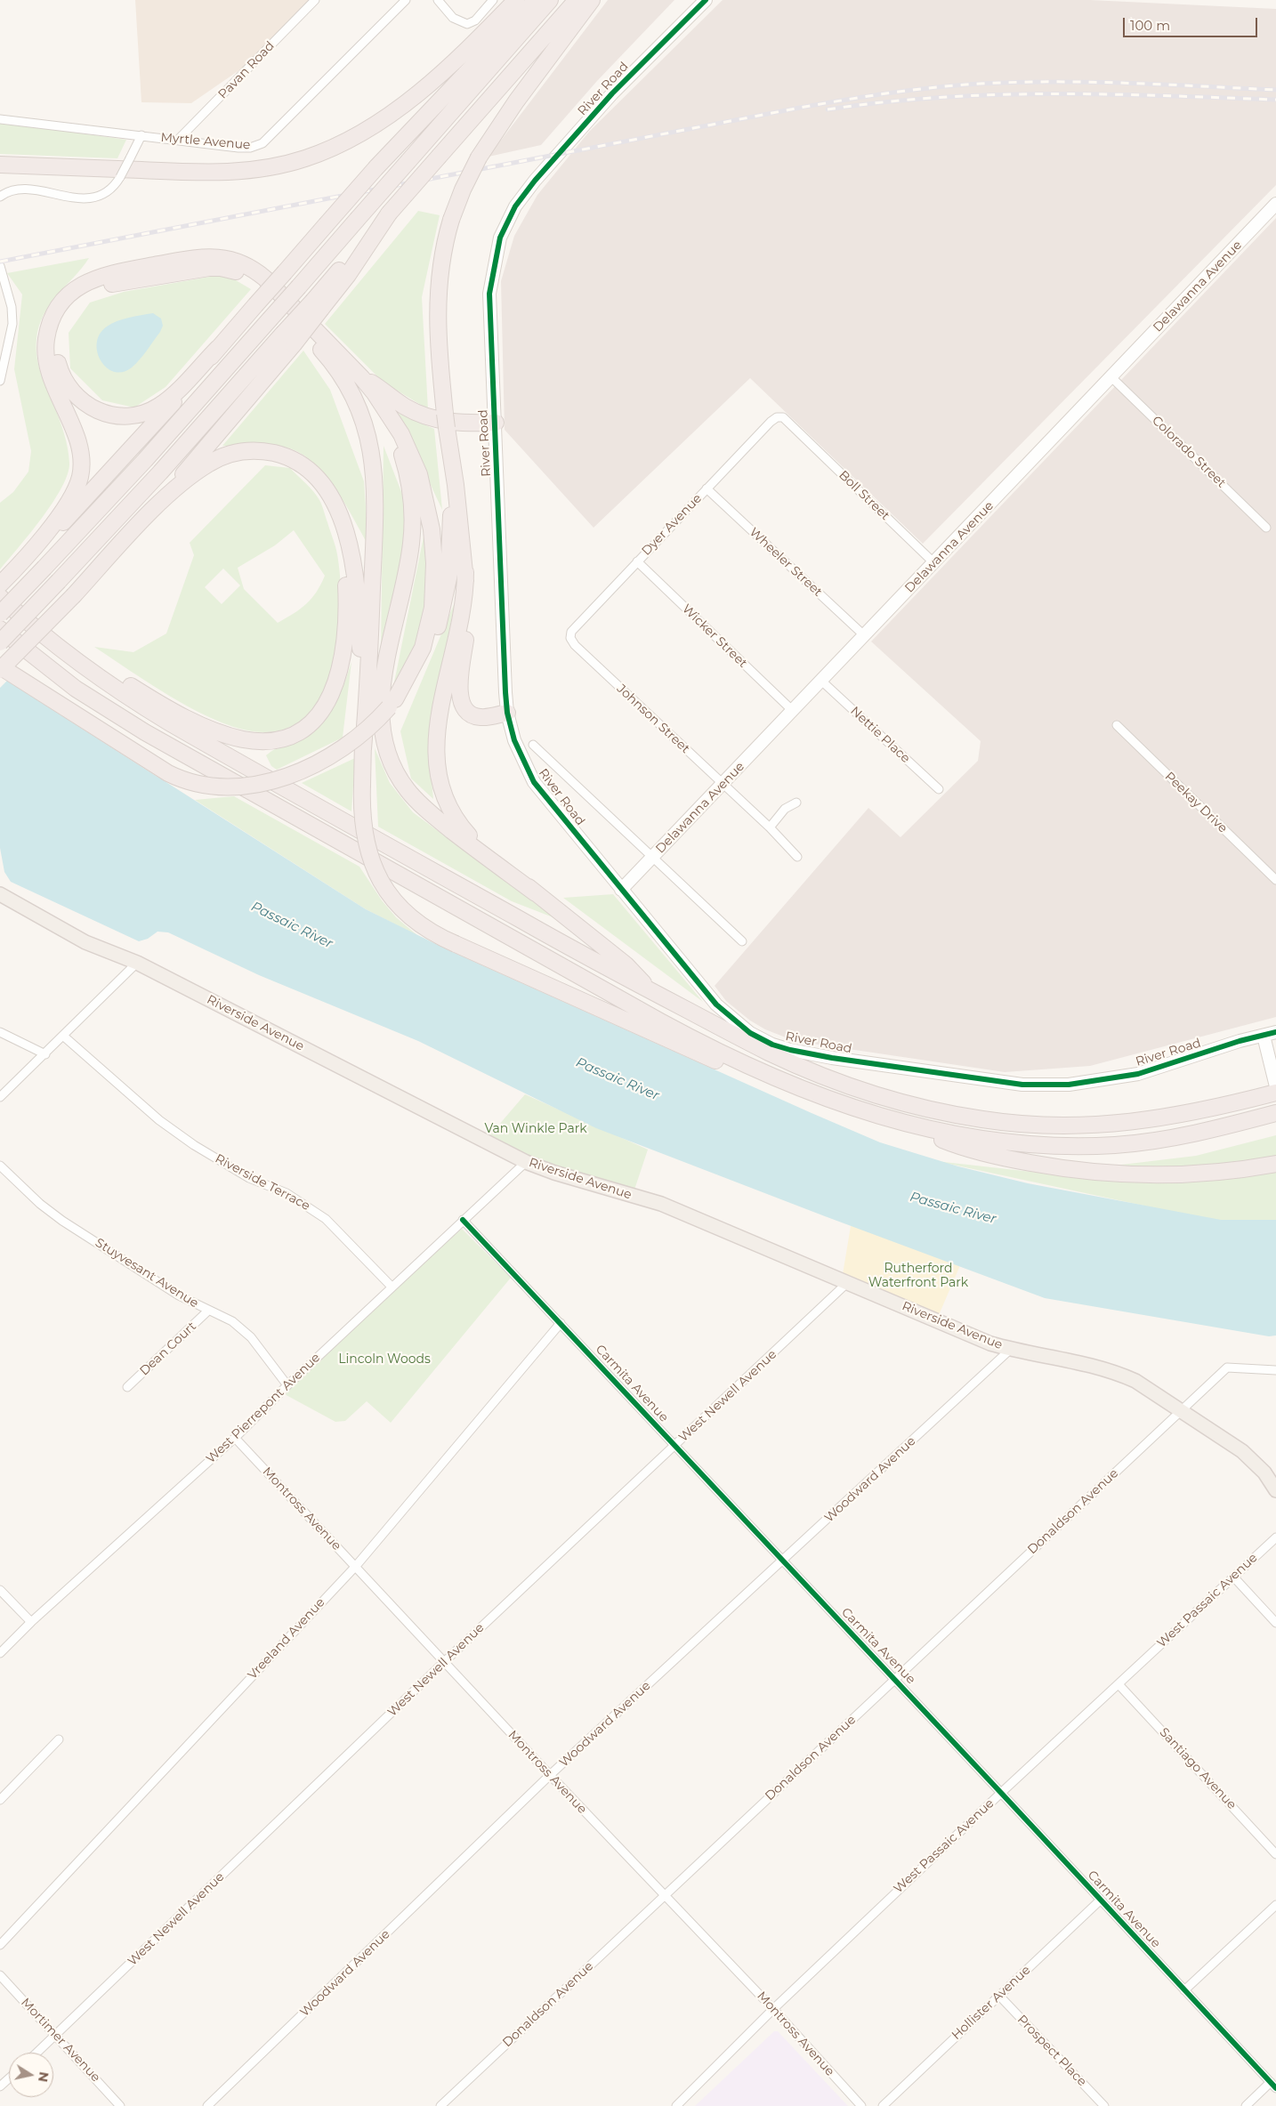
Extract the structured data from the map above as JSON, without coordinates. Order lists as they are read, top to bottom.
{
  "streets": {
    "main road": ["Riverside Avenue"],
    "street": [
      "Pavan Road",
      "River Road",
      "Myrtle Avenue",
      "Delawanna Avenue",
      "Colorado Street",
      "Boll Street",
      "Dyer Avenue",
      "Wheeler Street",
      "Wicker Street",
      "Johnson Street",
      "Nettie Place",
      "Peekay Drive",
      "Riverside Terrace",
      "Stuyvesant Avenue",
      "Dean Court",
      "Carmita Avenue",
      "West Newell Avenue",
      "West Pierrepont Avenue",
      "Woodward Avenue",
      "Montross Avenue",
      "Donaldson Avenue",
      "West Passaic Avenue",
      "Vreeland Avenue",
      "Santiago Avenue",
      "Hollister Avenue",
      "Mortimer Avenue",
      "Prospect Place"
    ]
  },
  "crossings": [
    ["Pavan Road", "Myrtle Avenue"],
    ["River Road", "Delawanna Avenue"],
    ["Delawanna Avenue", "Colorado Street"],
    ["Delawanna Avenue", "Boll Street"],
    ["Delawanna Avenue", "Wheeler Street"],
    ["Delawanna Avenue", "Wicker Street"],
    ["Delawanna Avenue", "Johnson Street"],
    ["Delawanna Avenue", "Nettie Place"],
    ["Boll Street", "Dyer Avenue"],
    ["Dyer Avenue", "Wheeler Street"],
    ["Dyer Avenue", "Wicker Street"],
    ["Dyer Avenue", "Johnson Street"],
    ["Riverside Avenue", "West Newell Avenue"],
    ["Riverside Avenue", "West Pierrepont Avenue"],
    ["Riverside Avenue", "Woodward Avenue"],
    ["Riverside Avenue", "Donaldson Avenue"],
    ["Riverside Terrace", "West Pierrepont Avenue"],
    ["Stuyvesant Avenue", "Dean Court"],
    ["Stuyvesant Avenue", "West Pierrepont Avenue"],
    ["Carmita Avenue", "West Newell Avenue"],
    ["Carmita Avenue", "West Pierrepont Avenue"],
    ["Carmita Avenue", "Woodward Avenue"],
    ["Carmita Avenue", "Donaldson Avenue"],
    ["Carmita Avenue", "West Passaic Avenue"],
    ["Carmita Avenue", "Vreeland Avenue"],
    ["Carmita Avenue", "Hollister Avenue"],
    ["West Newell Avenue", "Montross Avenue"],
    ["West Newell Avenue", "Mortimer Avenue"],
    ["West Pierrepont Avenue", "Montross Avenue"],
    ["Woodward Avenue", "Montross Avenue"],
    ["Montross Avenue", "Donaldson Avenue"],
    ["Montross Avenue", "West Passaic Avenue"],
    ["Montross Avenue", "Vreeland Avenue"],
    ["West Passaic Avenue", "Santiago Avenue"],
    ["Hollister Avenue", "Prospect Place"]
  ],
  "water": ["Passaic River"],
  "parks": ["Van Winkle Park", "Rutherford Waterfront Park", "Lincoln Woods"],
  "scale_bar": "100 m",
  "north": "right"
}
